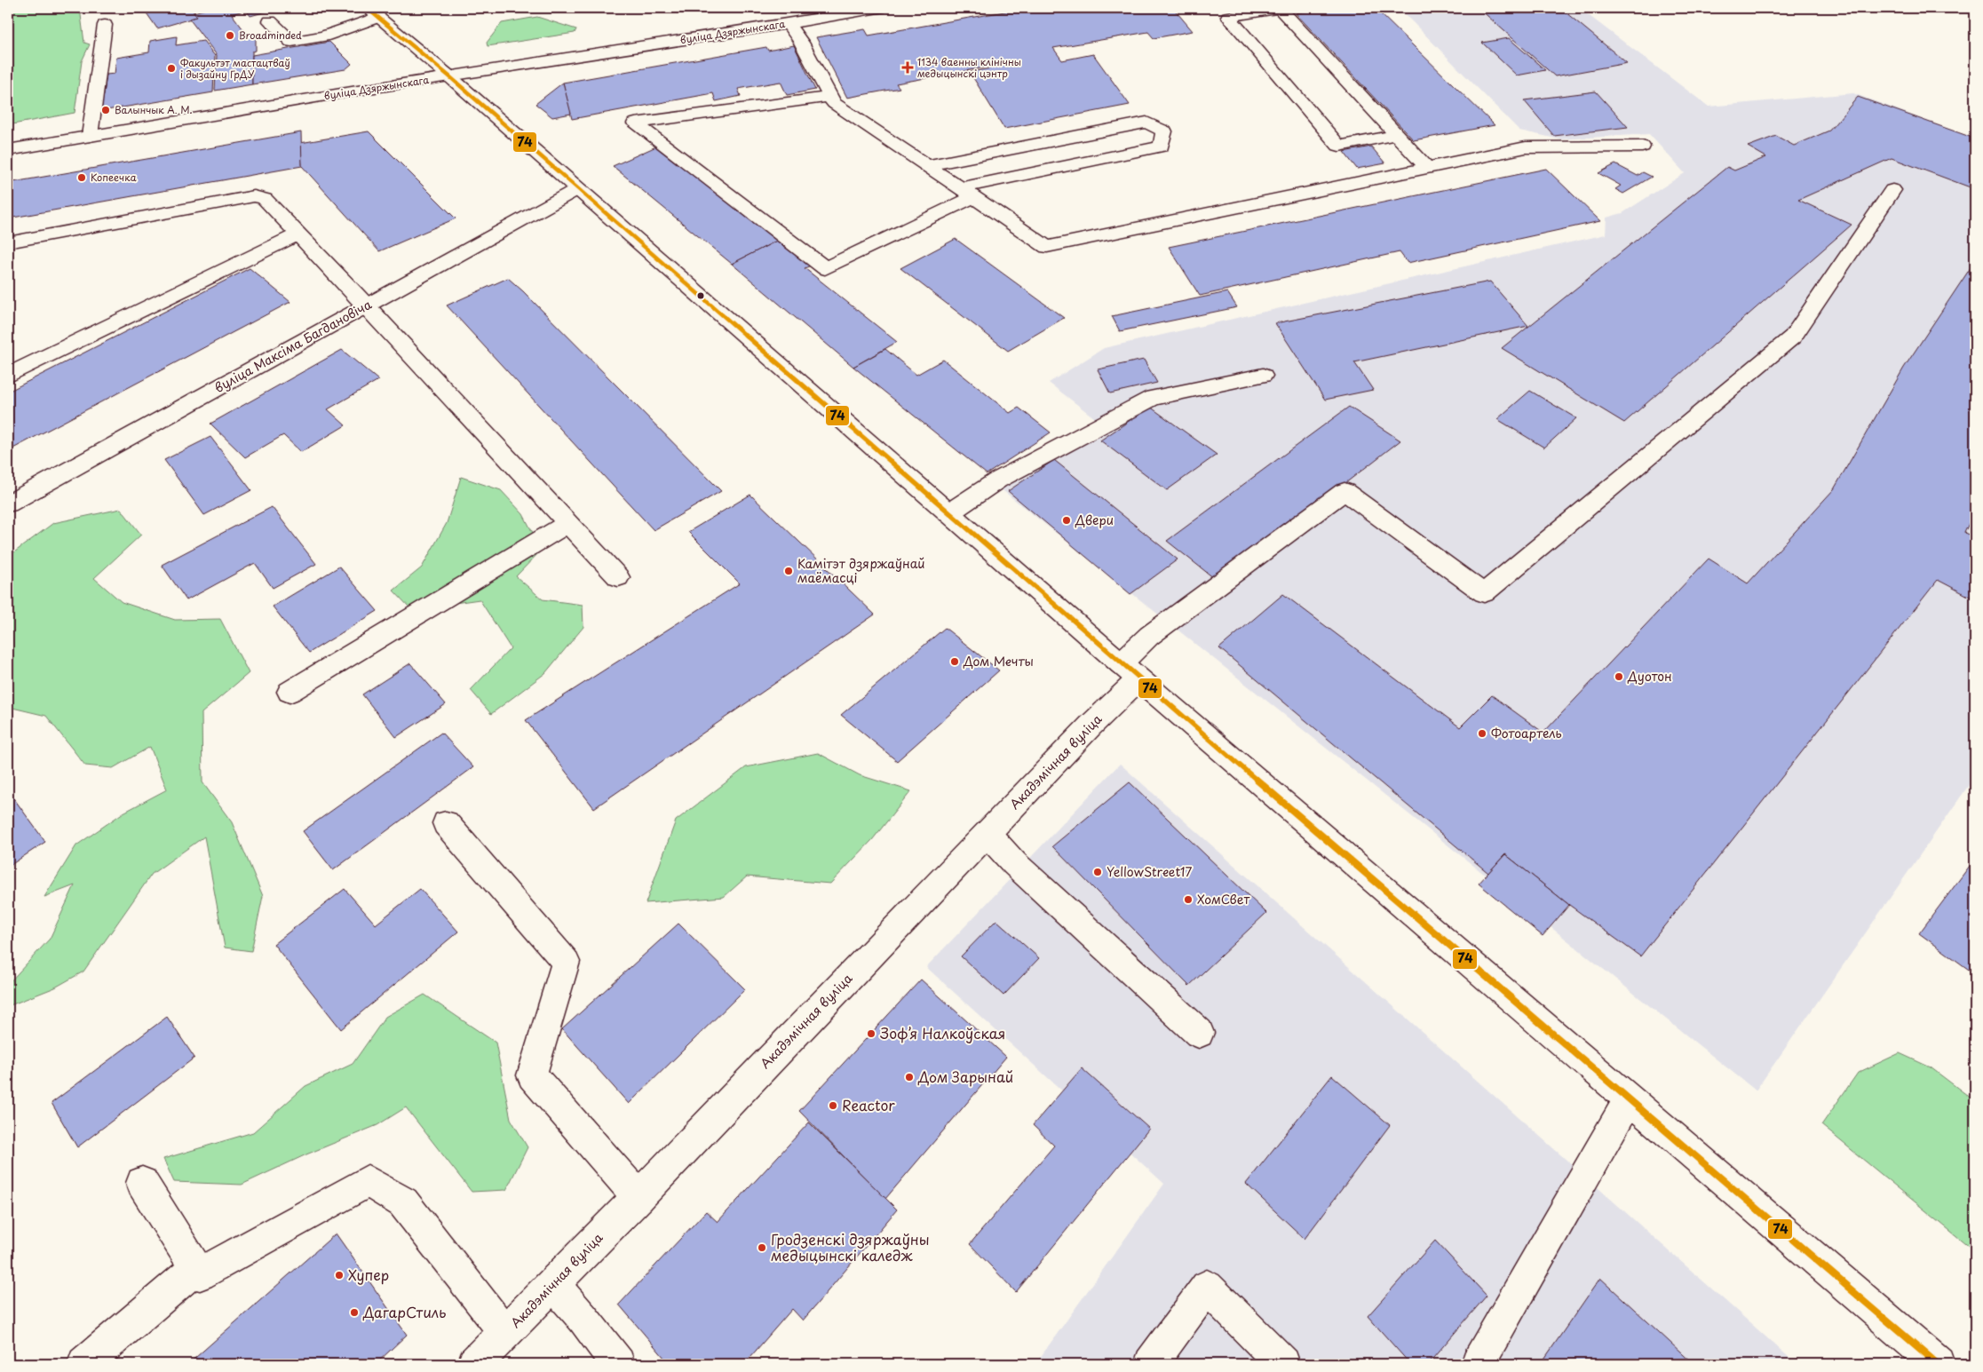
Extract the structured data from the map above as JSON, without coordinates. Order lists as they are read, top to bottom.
{
  "streets": {
    "street": ["вуліца Дзяржынскага", "вуліца Максіма Багдановіча", "Акадэмічная вуліца"]
  },
  "places": {
    "other": [
      "Broadminded",
      "Факультэт мастацтваў і дызайну ГрДУ",
      "Валынчык А. М.",
      "Копеечка",
      "Двери",
      "Камітэт дзяржаўнай маёмасці",
      "Дом Мечты",
      "Дуотон",
      "Фотоартель",
      "YellowStreet17",
      "ХомСвет",
      "Зофʼя Налкоўская",
      "Дом Зарынай",
      "Reactor",
      "Гродзенскі дзяржаўны медыцынскі каледж",
      "Хупер",
      "ДагарСтиль"
    ],
    "health": ["1134 ваенны клінічны медыцынскі цэнтр"]
  },
  "lines": ["transit line 74"]
}
